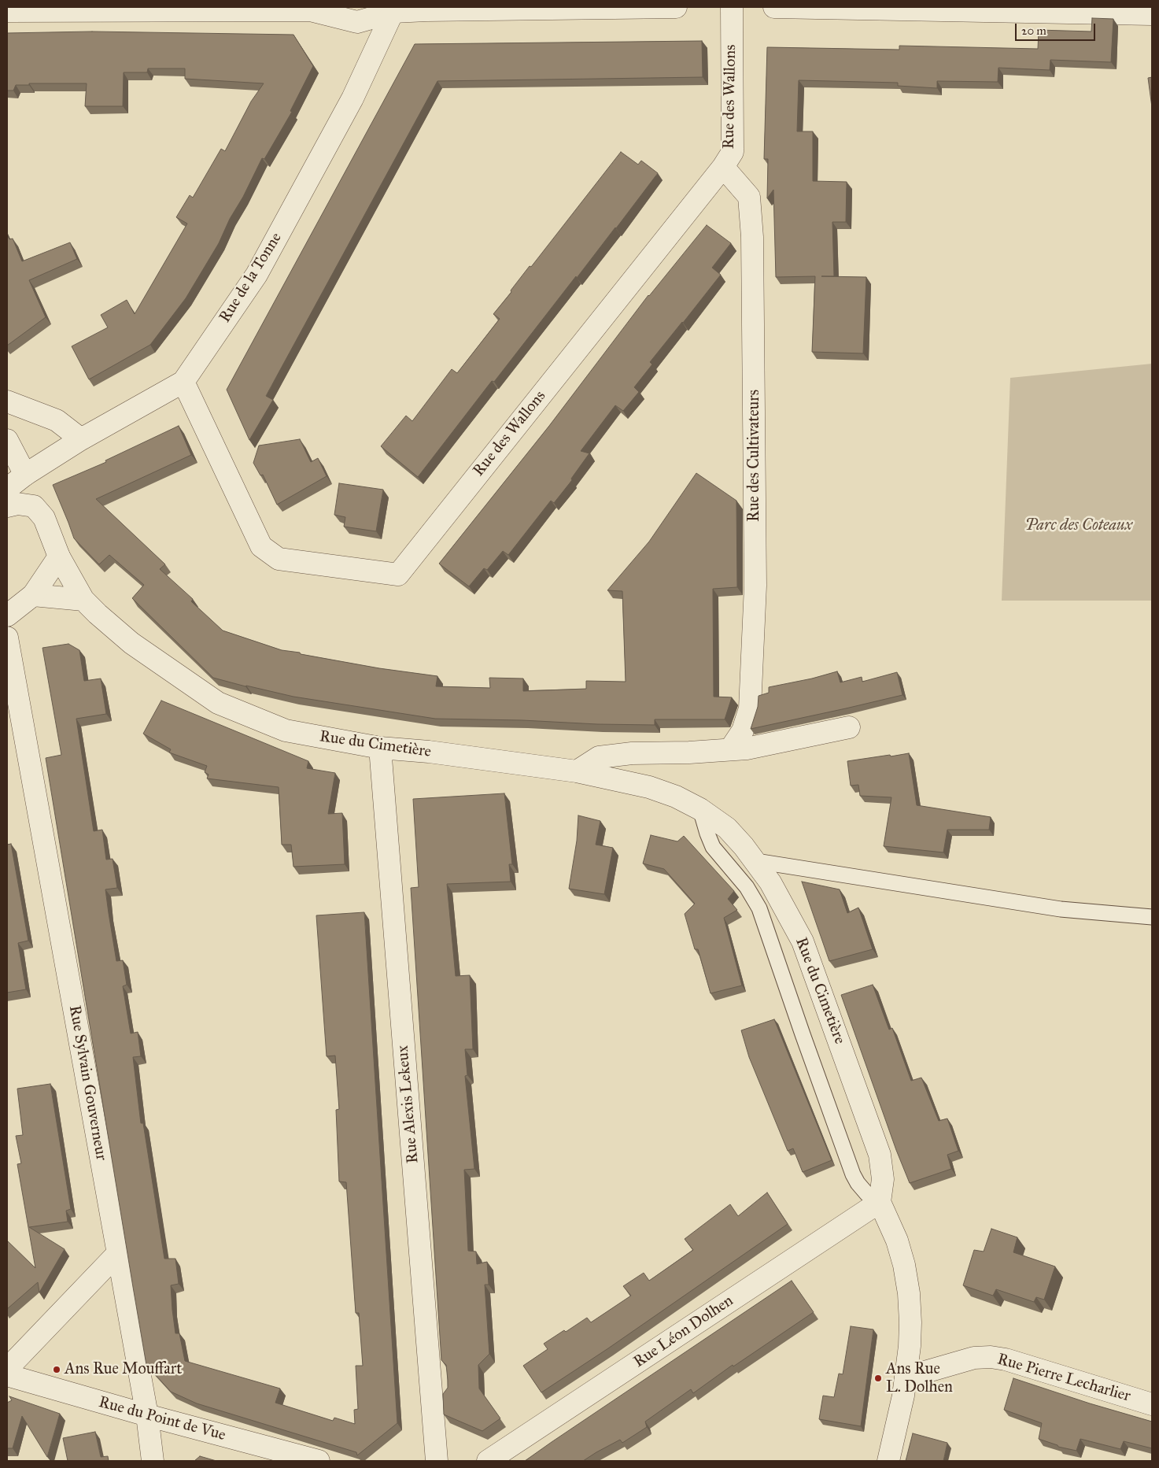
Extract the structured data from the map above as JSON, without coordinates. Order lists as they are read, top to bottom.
{
  "streets": {
    "street": [
      "Rue des Wallons",
      "Rue de la Tonne",
      "Rue des Cultivateurs",
      "Rue du Cimetière",
      "Rue Sylvain Gouverneur",
      "Rue Alexis Lekeux",
      "Rue Léon Dolhen",
      "Rue Pierre Lecharlier",
      "Rue du Point de Vue"
    ]
  },
  "crossings": [
    ["Rue des Wallons", "Rue de la Tonne"],
    ["Rue des Wallons", "Rue des Cultivateurs"],
    ["Rue de la Tonne", "Rue du Cimetière"],
    ["Rue du Cimetière", "Rue Alexis Lekeux"],
    ["Rue du Cimetière", "Rue Léon Dolhen"],
    ["Rue Sylvain Gouverneur", "Rue du Point de Vue"]
  ],
  "parks": ["Parc des Coteaux"],
  "places": ["Ans Rue Mouffart", "Ans Rue L. Dolhen"],
  "scale_bar": "20 m"
}
